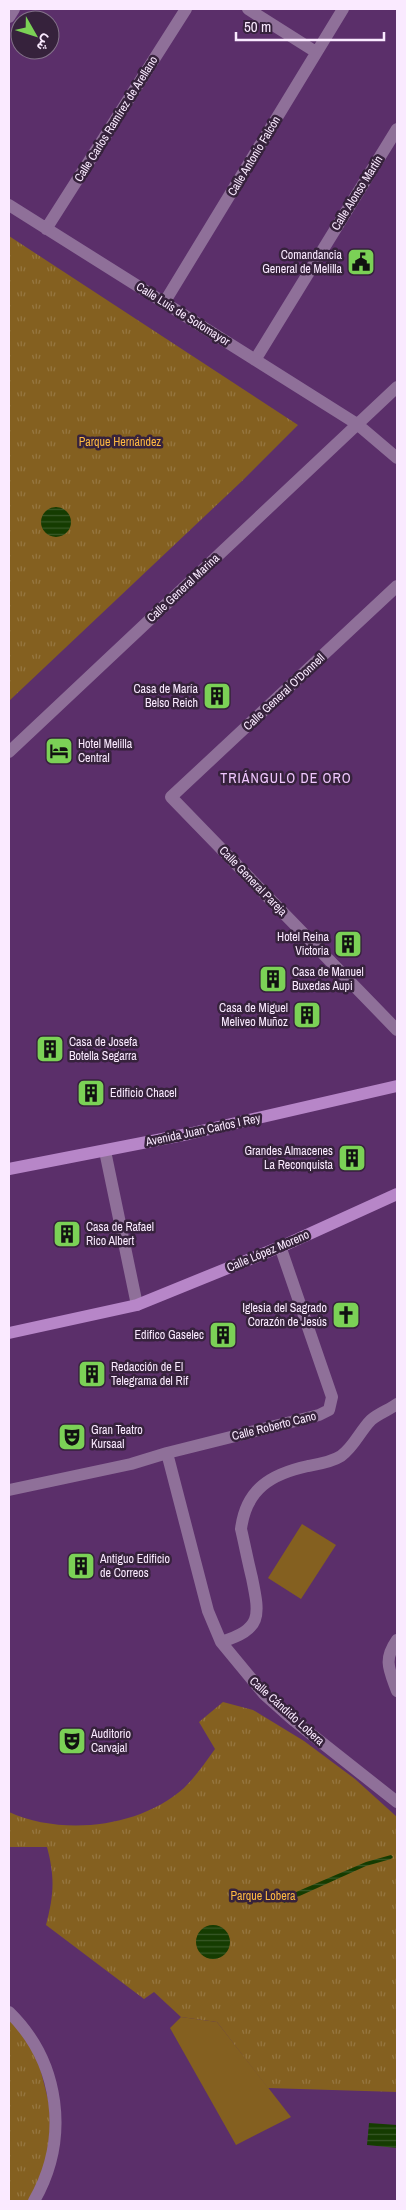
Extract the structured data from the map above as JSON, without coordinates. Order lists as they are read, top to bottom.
{
  "streets": {
    "main road": ["Avenida Juan Carlos I Rey", "Calle López Moreno"],
    "street": [
      "Calle Carlos Ramírez de Arellano",
      "Calle Antonio Falcón",
      "Calle Alonso Martín",
      "Calle Luis de Sotomayor",
      "Calle General Marina",
      "Calle General O'Donnell",
      "Calle General Pareja",
      "Calle Roberto Cano",
      "Calle Cándido Lobera"
    ]
  },
  "crossings": [
    ["Calle Carlos Ramírez de Arellano", "Calle Luis de Sotomayor"],
    ["Calle Antonio Falcón", "Calle Luis de Sotomayor"],
    ["Calle Alonso Martín", "Calle Luis de Sotomayor"],
    ["Calle Luis de Sotomayor", "Calle General Marina"],
    ["Calle General O'Donnell", "Calle General Pareja"],
    ["Calle López Moreno", "Calle Roberto Cano"],
    ["Calle Roberto Cano", "Calle Cándido Lobera"]
  ],
  "districts": ["TRIÁNGULO DE ORO"],
  "parks": ["Parque Hernández", "Parque Lobera"],
  "places": {
    "public building": ["Comandancia General de Melilla"],
    "building": [
      "Casa de María Belso Reich",
      "Hotel Reina Victoria",
      "Casa de Manuel Buxedas Aupi",
      "Casa de Miguel Meliveo Muñoz",
      "Casa de Josefa Botella Segarra",
      "Edificio Chacel",
      "Grandes Almacenes La Reconquista",
      "Casa de Rafael Rico Albert",
      "Edifico Gaselec",
      "Redacción de El Telegrama del Rif",
      "Antiguo Edificio de Correos"
    ],
    "hotel": ["Hotel Melilla Central"],
    "church": ["Iglesia del Sagrado Corazón de Jesús"],
    "theatre": ["Gran Teatro Kursaal", "Auditorio Carvajal"]
  },
  "scale_bar": "50 m",
  "north": "bottom right"
}
